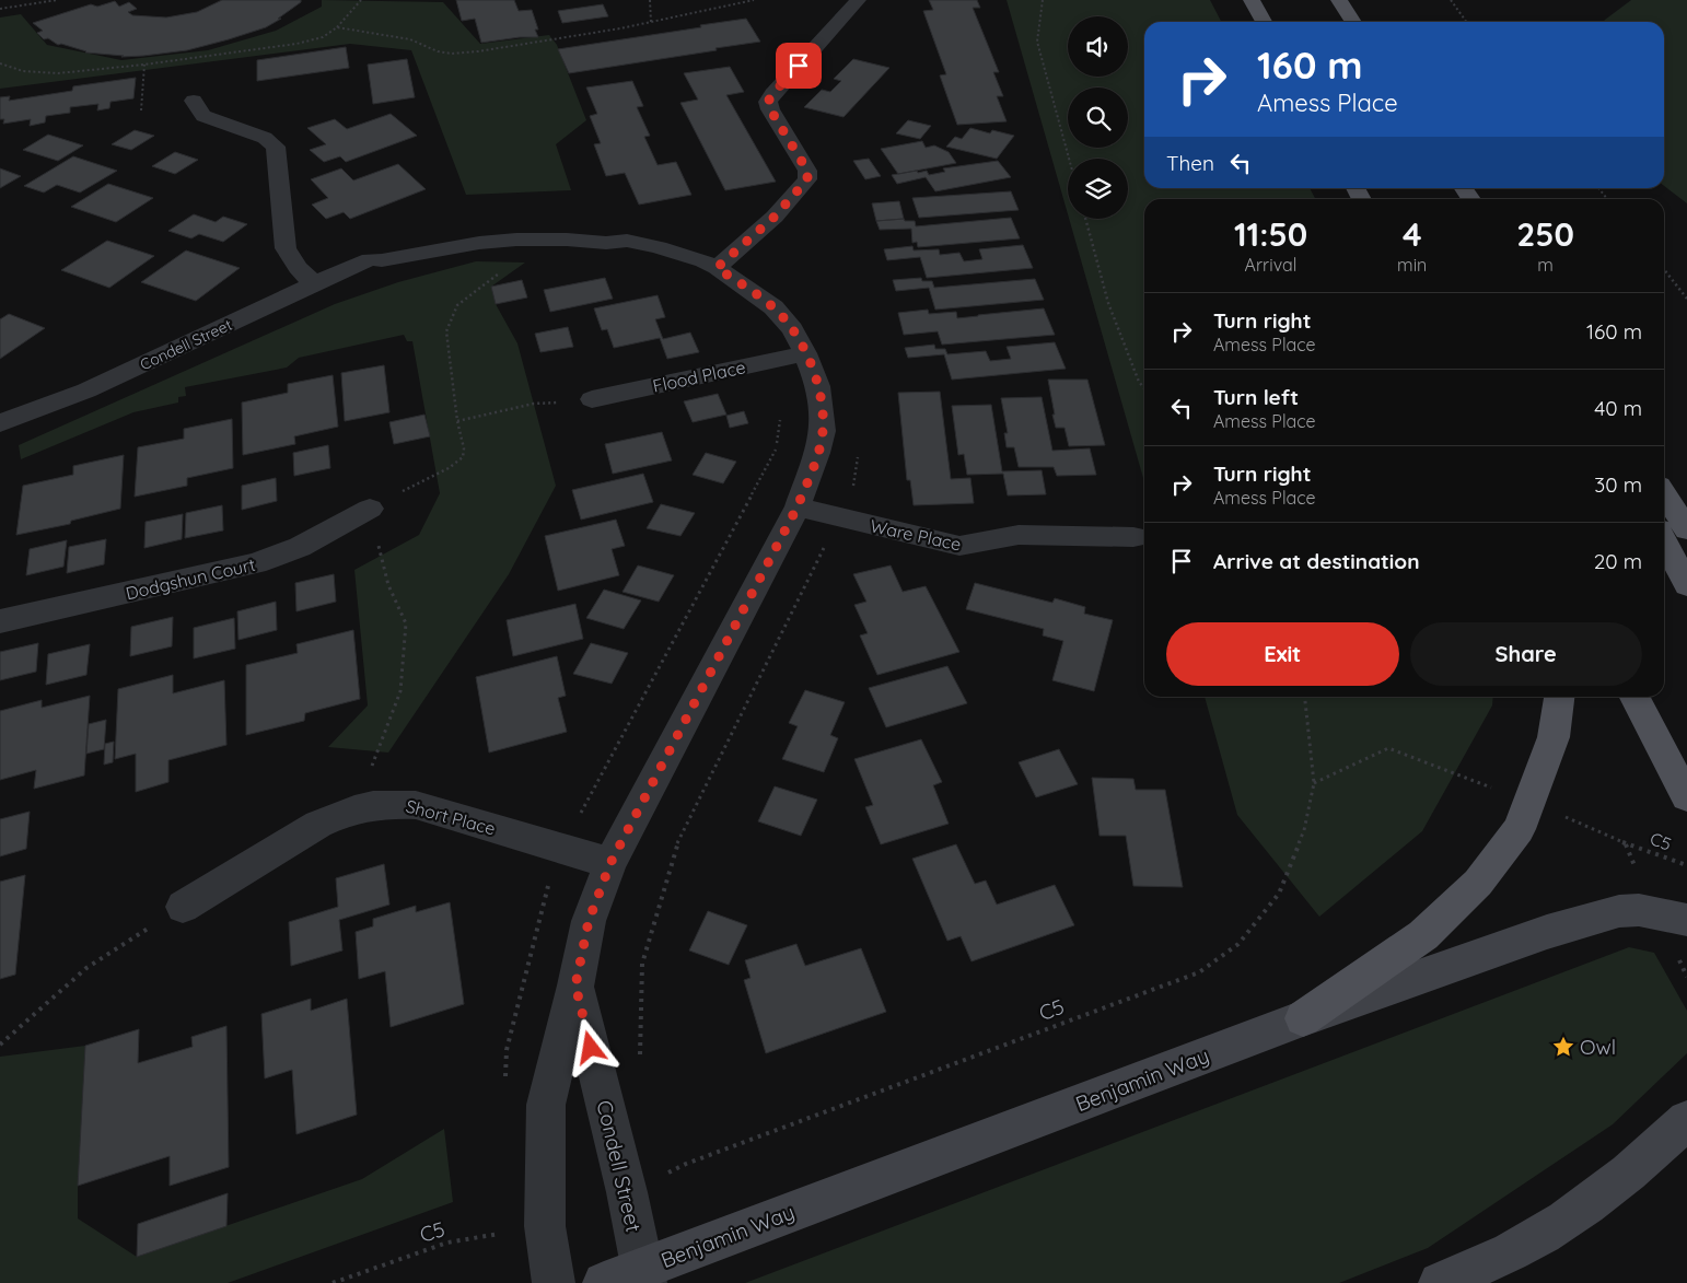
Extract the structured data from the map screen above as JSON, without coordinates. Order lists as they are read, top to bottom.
{
  "streets": {
    "main road": ["Benjamin Way"],
    "street": [
      "Condell Street",
      "Flood Place",
      "Ware Place",
      "Dodgshun Court",
      "Short Place"
    ],
    "path": ["C5"]
  },
  "crossings": [
    ["Condell Street", "Flood Place"],
    ["Condell Street", "Ware Place"],
    ["Condell Street", "Short Place"],
    ["Condell Street", "C5"],
    ["Condell Street", "Benjamin Way"]
  ],
  "places": {
    "place": ["Owl"]
  },
  "page": {
    "turn": ["160 m", "Amess Place"],
    "then": "Then",
    "eta": [
      "11:50",
      "Arrival",
      "4",
      "min",
      "250",
      "m"
    ],
    "list": [
      {
        "name": "Turn right",
        "note": "Amess Place",
        "value": "160 m"
      },
      {
        "name": "Turn left",
        "note": "Amess Place",
        "value": "40 m"
      },
      {
        "name": "Turn right",
        "note": "Amess Place",
        "value": "30 m"
      },
      {
        "name": "Arrive at destination",
        "value": "20 m"
      }
    ],
    "buttons": ["Exit", "Share"]
  }
}
